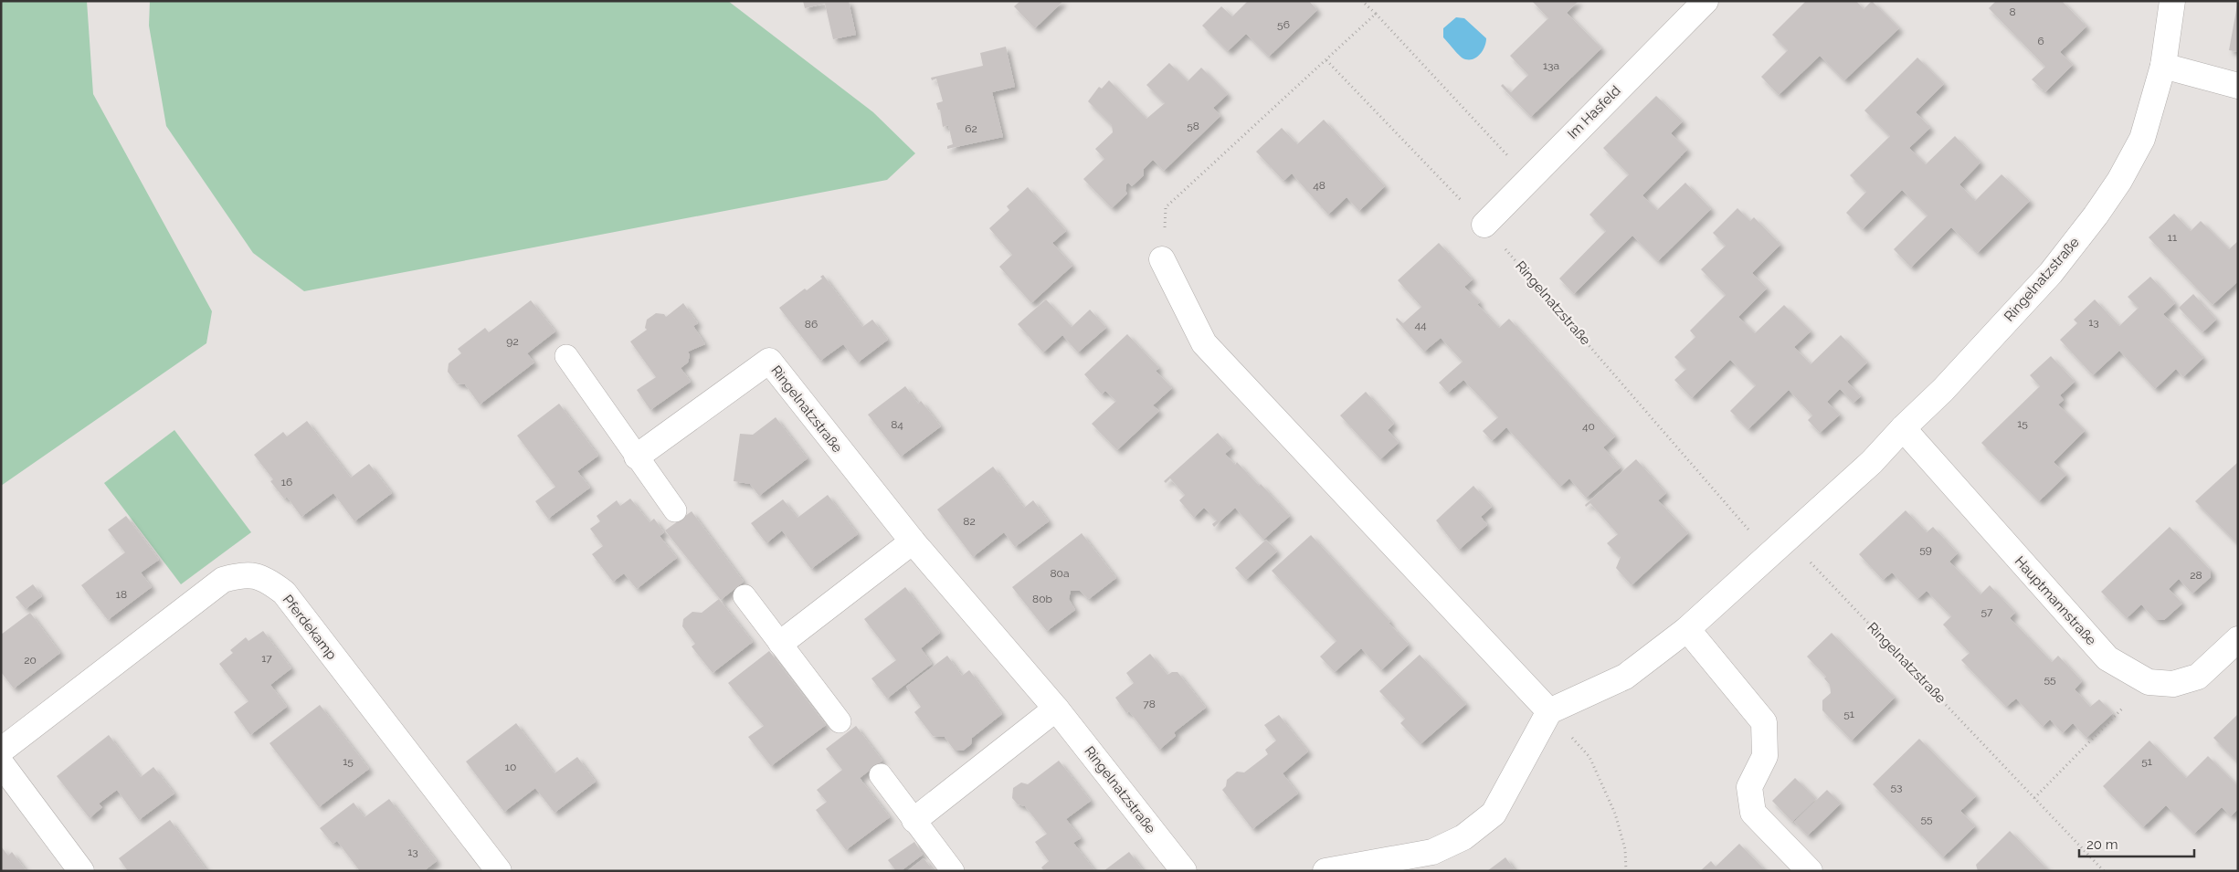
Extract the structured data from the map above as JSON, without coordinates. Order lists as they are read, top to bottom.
{
  "streets": {
    "street": [
      "Im Hasfeld",
      "Ringelnatzstraße",
      "Hauptmannstraße",
      "Pferdekamp"
    ]
  },
  "crossings": [
    ["Im Hasfeld", "Ringelnatzstraße"],
    ["Ringelnatzstraße", "Hauptmannstraße"]
  ],
  "house_numbers": [
    "8",
    "56",
    "6",
    "13a",
    "58",
    "62",
    "48",
    "11",
    "13",
    "86",
    "44",
    "92",
    "15",
    "84",
    "40",
    "16",
    "82",
    "59",
    "80a",
    "28",
    "18",
    "80b",
    "57",
    "17",
    "20",
    "55",
    "78",
    "51",
    "15",
    "51",
    "10",
    "53",
    "55",
    "13"
  ],
  "scale_bar": "20 m"
}
